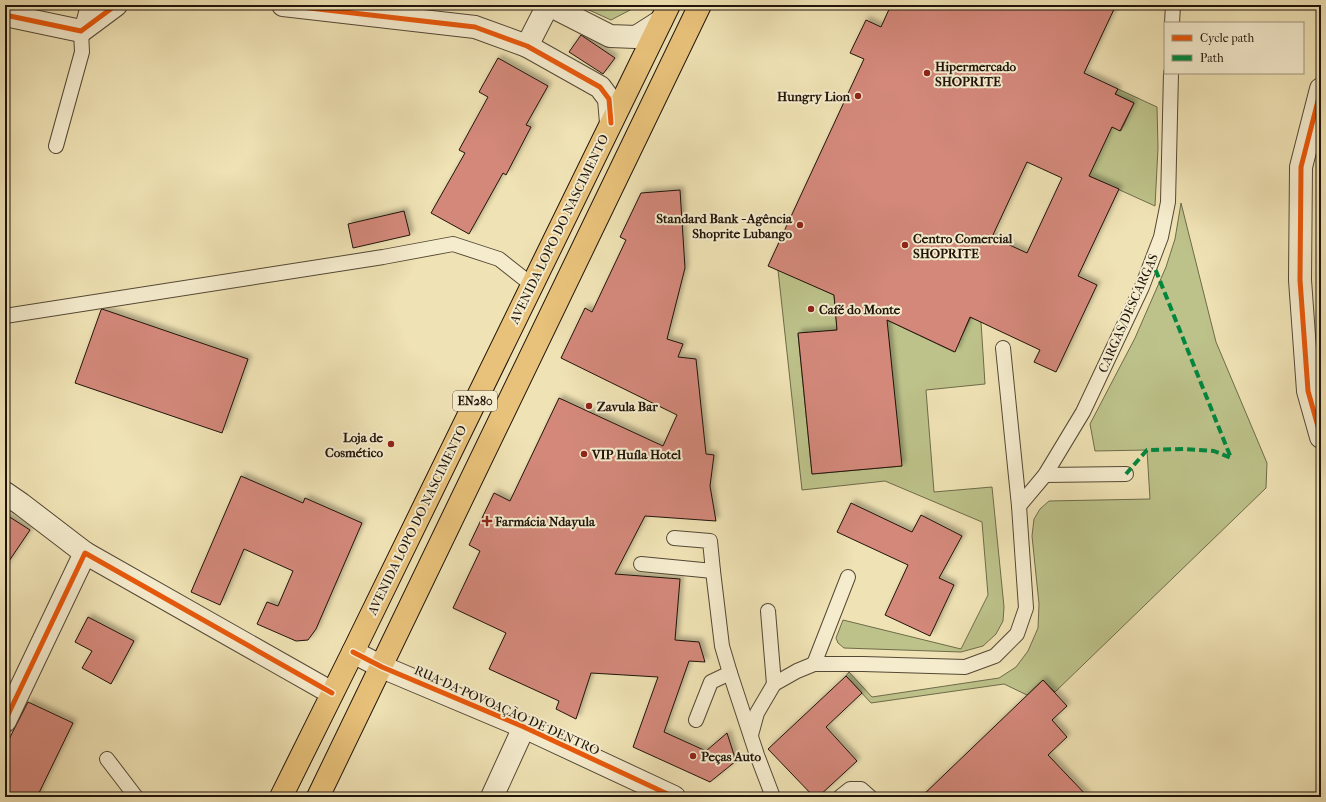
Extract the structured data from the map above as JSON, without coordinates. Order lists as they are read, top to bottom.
{
  "streets": {
    "main road": ["AVENIDA LOPO DO NASCIMENTO", "EN280"],
    "street": ["RUA DA POVOAÇÃO DE DENTRO"],
    "lane": ["CARGAS/DESCARGAS"]
  },
  "crossings": [
    ["AVENIDA LOPO DO NASCIMENTO", "RUA DA POVOAÇÃO DE DENTRO"],
    ["EN280", "RUA DA POVOAÇÃO DE DENTRO"]
  ],
  "places": {
    "other": [
      "Hipermercado SHOPRITE",
      "Hungry Lion",
      "Standard Bank - Agência Shoprite Lubango",
      "Centro Comercial SHOPRITE",
      "Café do Monte",
      "Zavula Bar",
      "Loja de Cosmético",
      "VIP Huíla Hotel",
      "Peças Auto"
    ],
    "health": ["Farmácia Ndayula"]
  },
  "legend": ["Cycle path", "Path"]
}
